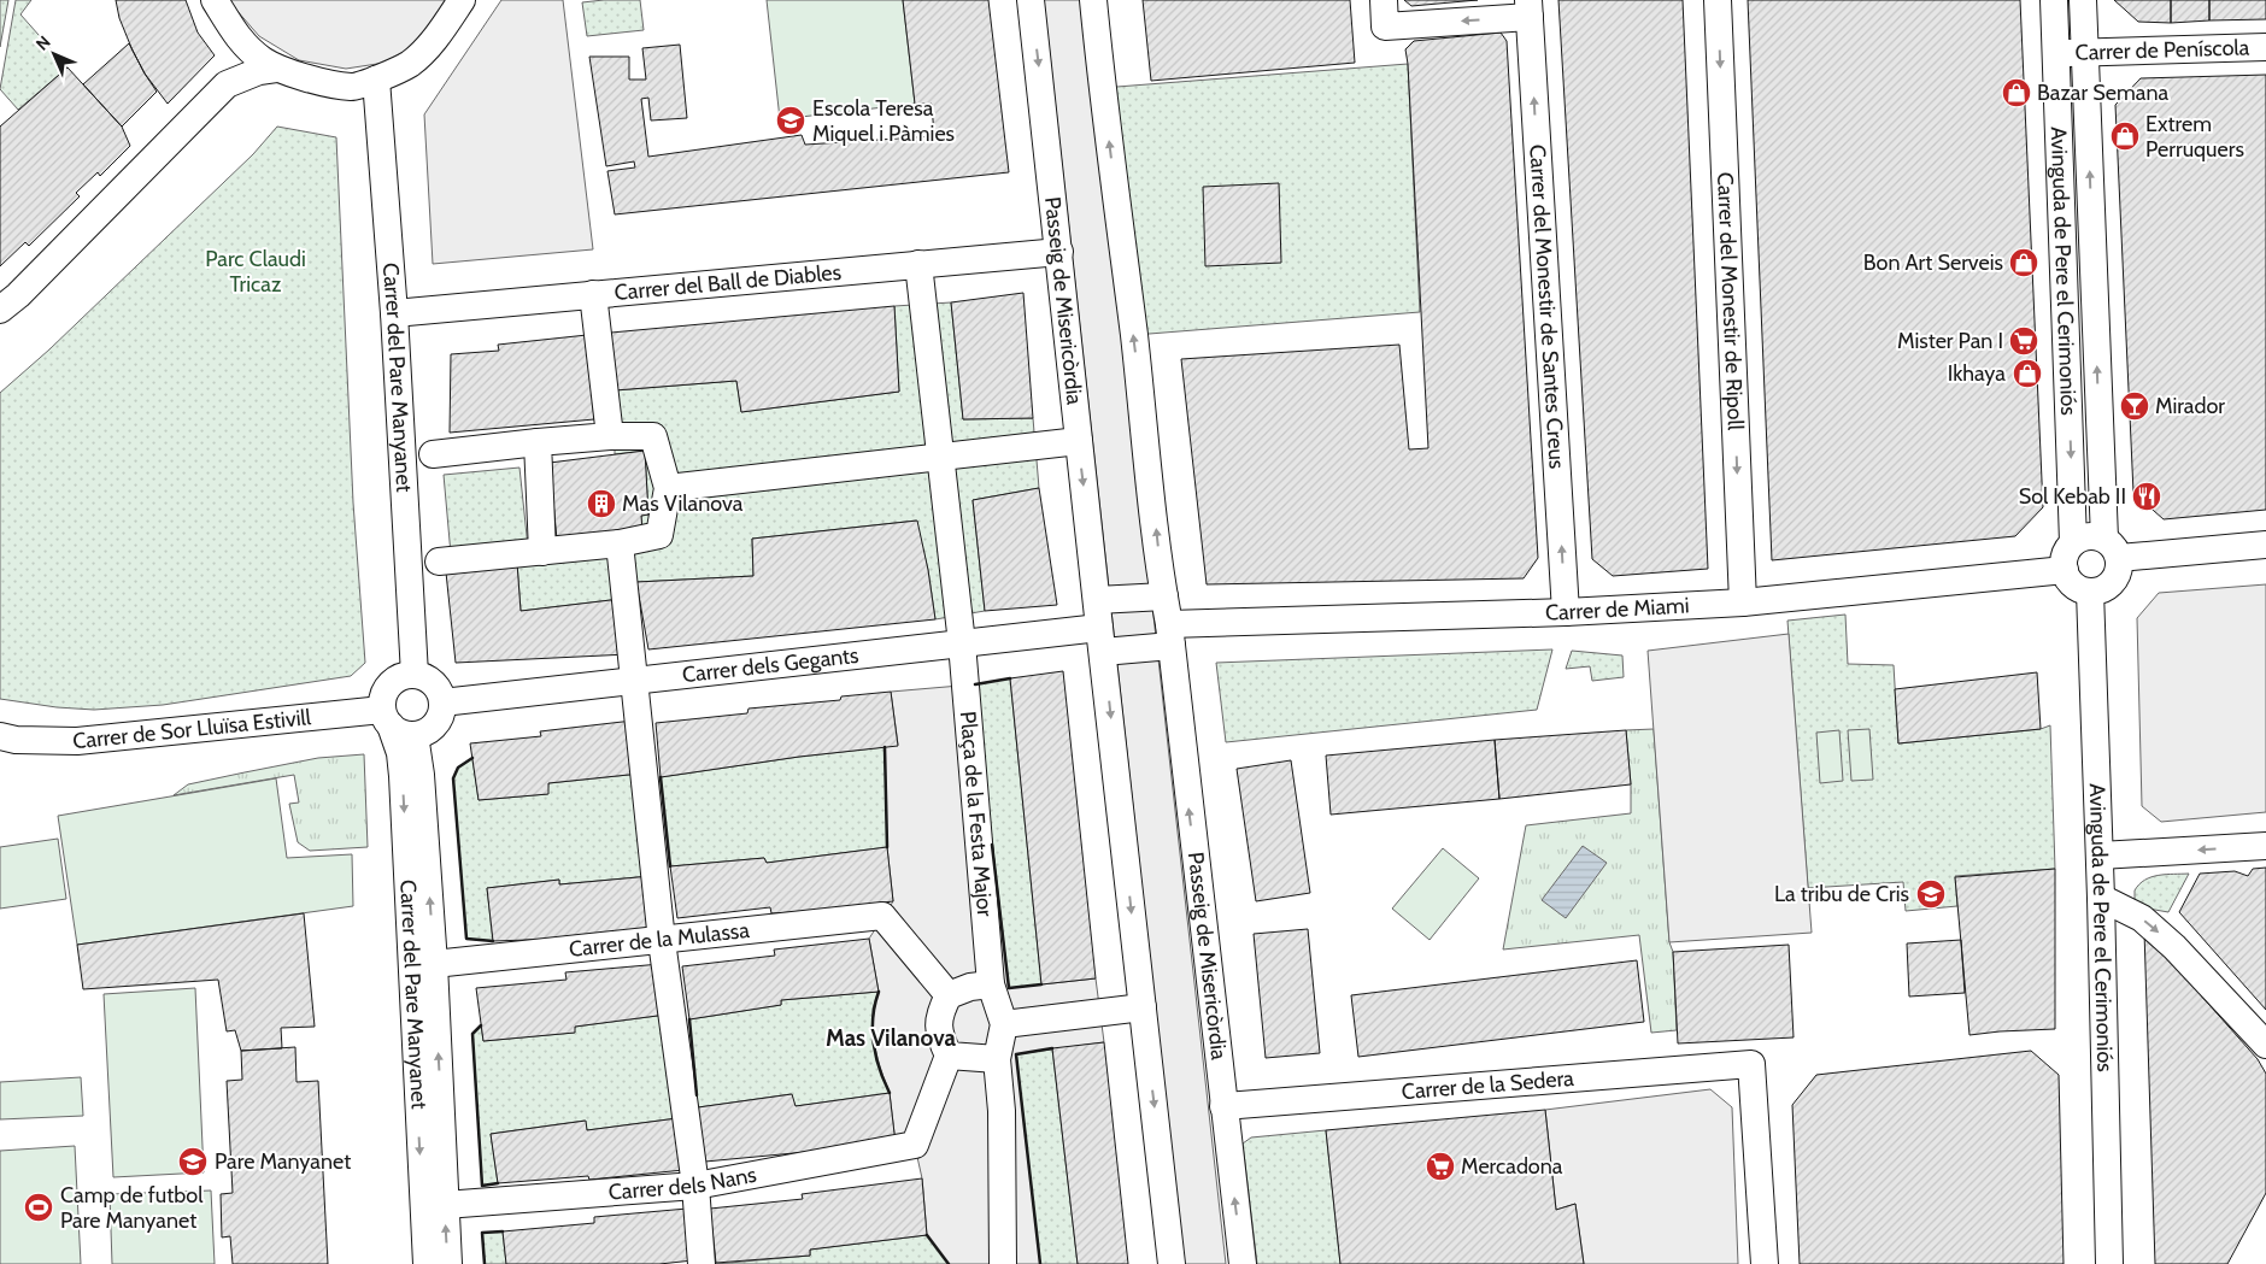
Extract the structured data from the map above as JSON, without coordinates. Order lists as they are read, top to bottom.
{
  "streets": {
    "street": [
      "Carrer de Peníscola",
      "Avinguda de Pere el Cerimoniós",
      "Carrer del Ball de Diables",
      "Passeig de Misericòrdia",
      "Carrer del Monestir de Ripoll",
      "Carrer del Monestir de Santes Creus",
      "Carrer del Pare Manyanet",
      "Carrer de Miami",
      "Carrer dels Gegants",
      "Carrer de Sor Lluïsa Estivill",
      "Plaça de la Festa Major",
      "Carrer de la Mulassa",
      "Carrer de la Sedera",
      "Carrer dels Nans"
    ]
  },
  "crossings": [
    ["Carrer de Peníscola", "Avinguda de Pere el Cerimoniós"],
    ["Avinguda de Pere el Cerimoniós", "Carrer de Miami"],
    ["Carrer del Ball de Diables", "Passeig de Misericòrdia"],
    ["Carrer del Ball de Diables", "Carrer del Pare Manyanet"],
    ["Carrer del Ball de Diables", "Plaça de la Festa Major"],
    ["Passeig de Misericòrdia", "Carrer de Miami"],
    ["Passeig de Misericòrdia", "Carrer dels Gegants"],
    ["Passeig de Misericòrdia", "Carrer de la Sedera"],
    ["Carrer del Monestir de Ripoll", "Carrer de Miami"],
    ["Carrer del Monestir de Santes Creus", "Carrer de Miami"],
    ["Carrer del Pare Manyanet", "Carrer dels Gegants"],
    ["Carrer del Pare Manyanet", "Carrer de Sor Lluïsa Estivill"],
    ["Carrer del Pare Manyanet", "Carrer de la Mulassa"],
    ["Carrer del Pare Manyanet", "Carrer dels Nans"],
    ["Carrer dels Gegants", "Carrer de Sor Lluïsa Estivill"],
    ["Carrer dels Gegants", "Plaça de la Festa Major"],
    ["Plaça de la Festa Major", "Carrer de la Mulassa"],
    ["Plaça de la Festa Major", "Carrer dels Nans"],
    ["Carrer de la Mulassa", "Carrer dels Nans"]
  ],
  "one_way": ["Carrer del Monestir de Ripoll", "Carrer del Monestir de Santes Creus"],
  "districts": ["Mas Vilanova"],
  "parks": ["Parc Claudi Tricaz"],
  "places": {
    "shop": [
      "Bazar Semana",
      "Extrem Perruquers",
      "Bon Art Serveis",
      "Ikhaya"
    ],
    "school or university": ["Escola Teresa Miquel i Pàmies", "La tribu de Cris", "Pare Manyanet"],
    "supermarket": ["Mister Pan I", "Mercadona"],
    "bar": ["Mirador"],
    "restaurant": ["Sol Kebab II"],
    "building": ["Mas Vilanova"],
    "sports": ["Camp de futbol Pare Manyanet"]
  },
  "north": "top left"
}
